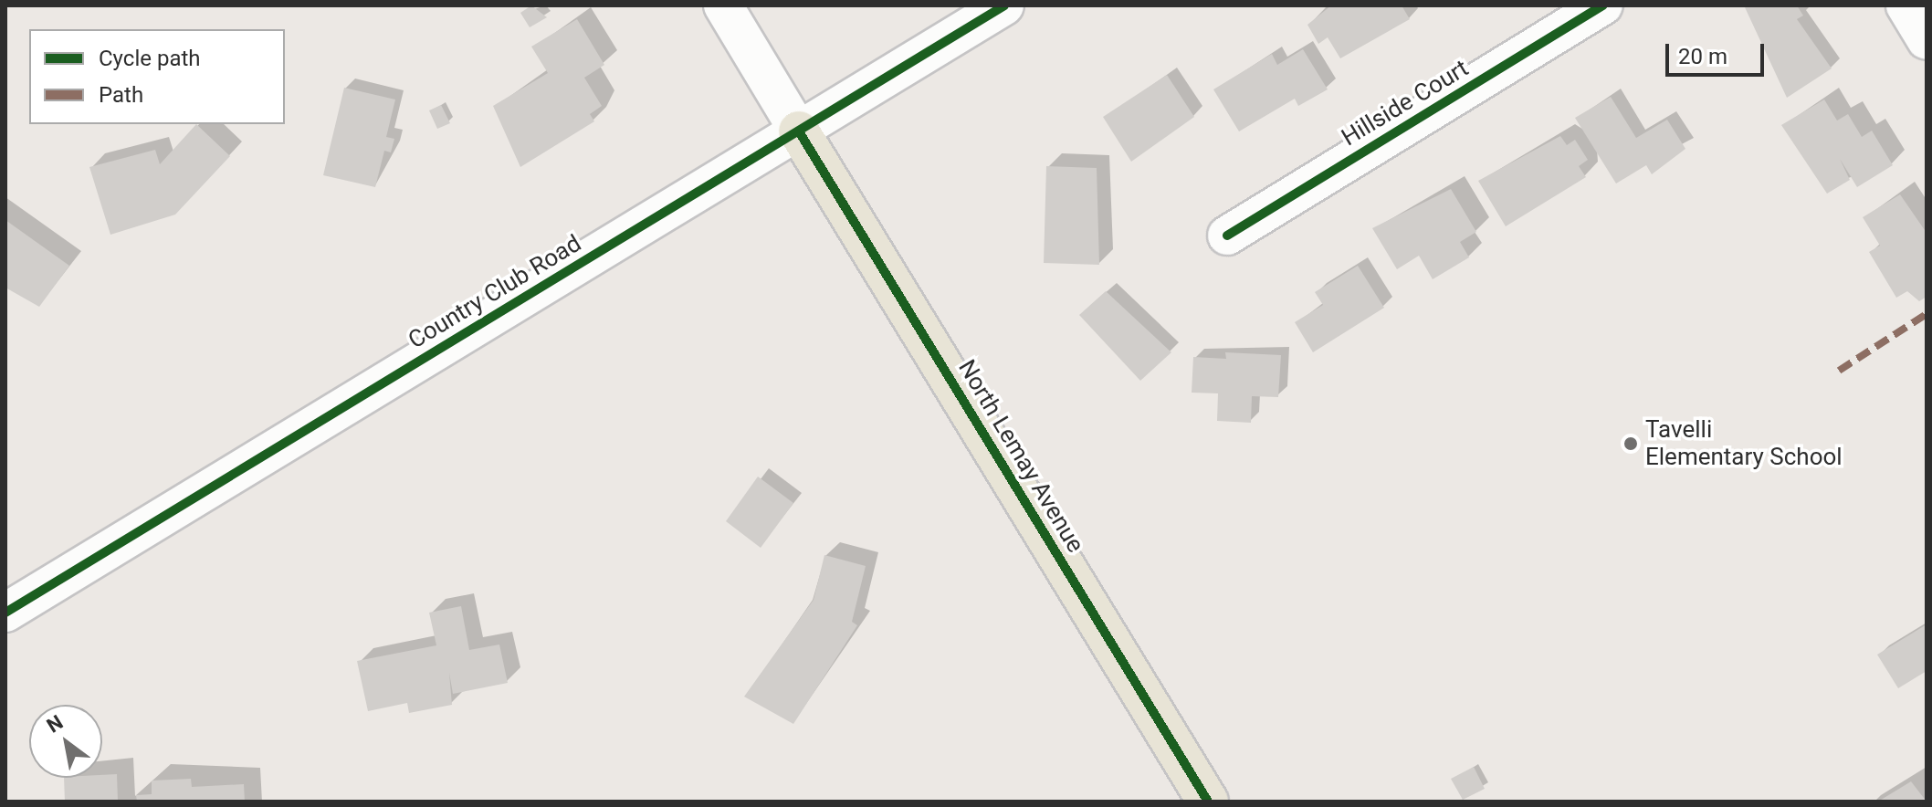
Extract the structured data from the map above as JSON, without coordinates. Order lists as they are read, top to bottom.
{
  "streets": {
    "main road": ["North Lemay Avenue"],
    "street": ["Hillside Court", "Country Club Road"]
  },
  "crossings": [
    ["Country Club Road", "North Lemay Avenue"]
  ],
  "places": ["Tavelli Elementary School"],
  "legend": ["Cycle path", "Path"],
  "scale_bar": "20 m",
  "north": "top left"
}
